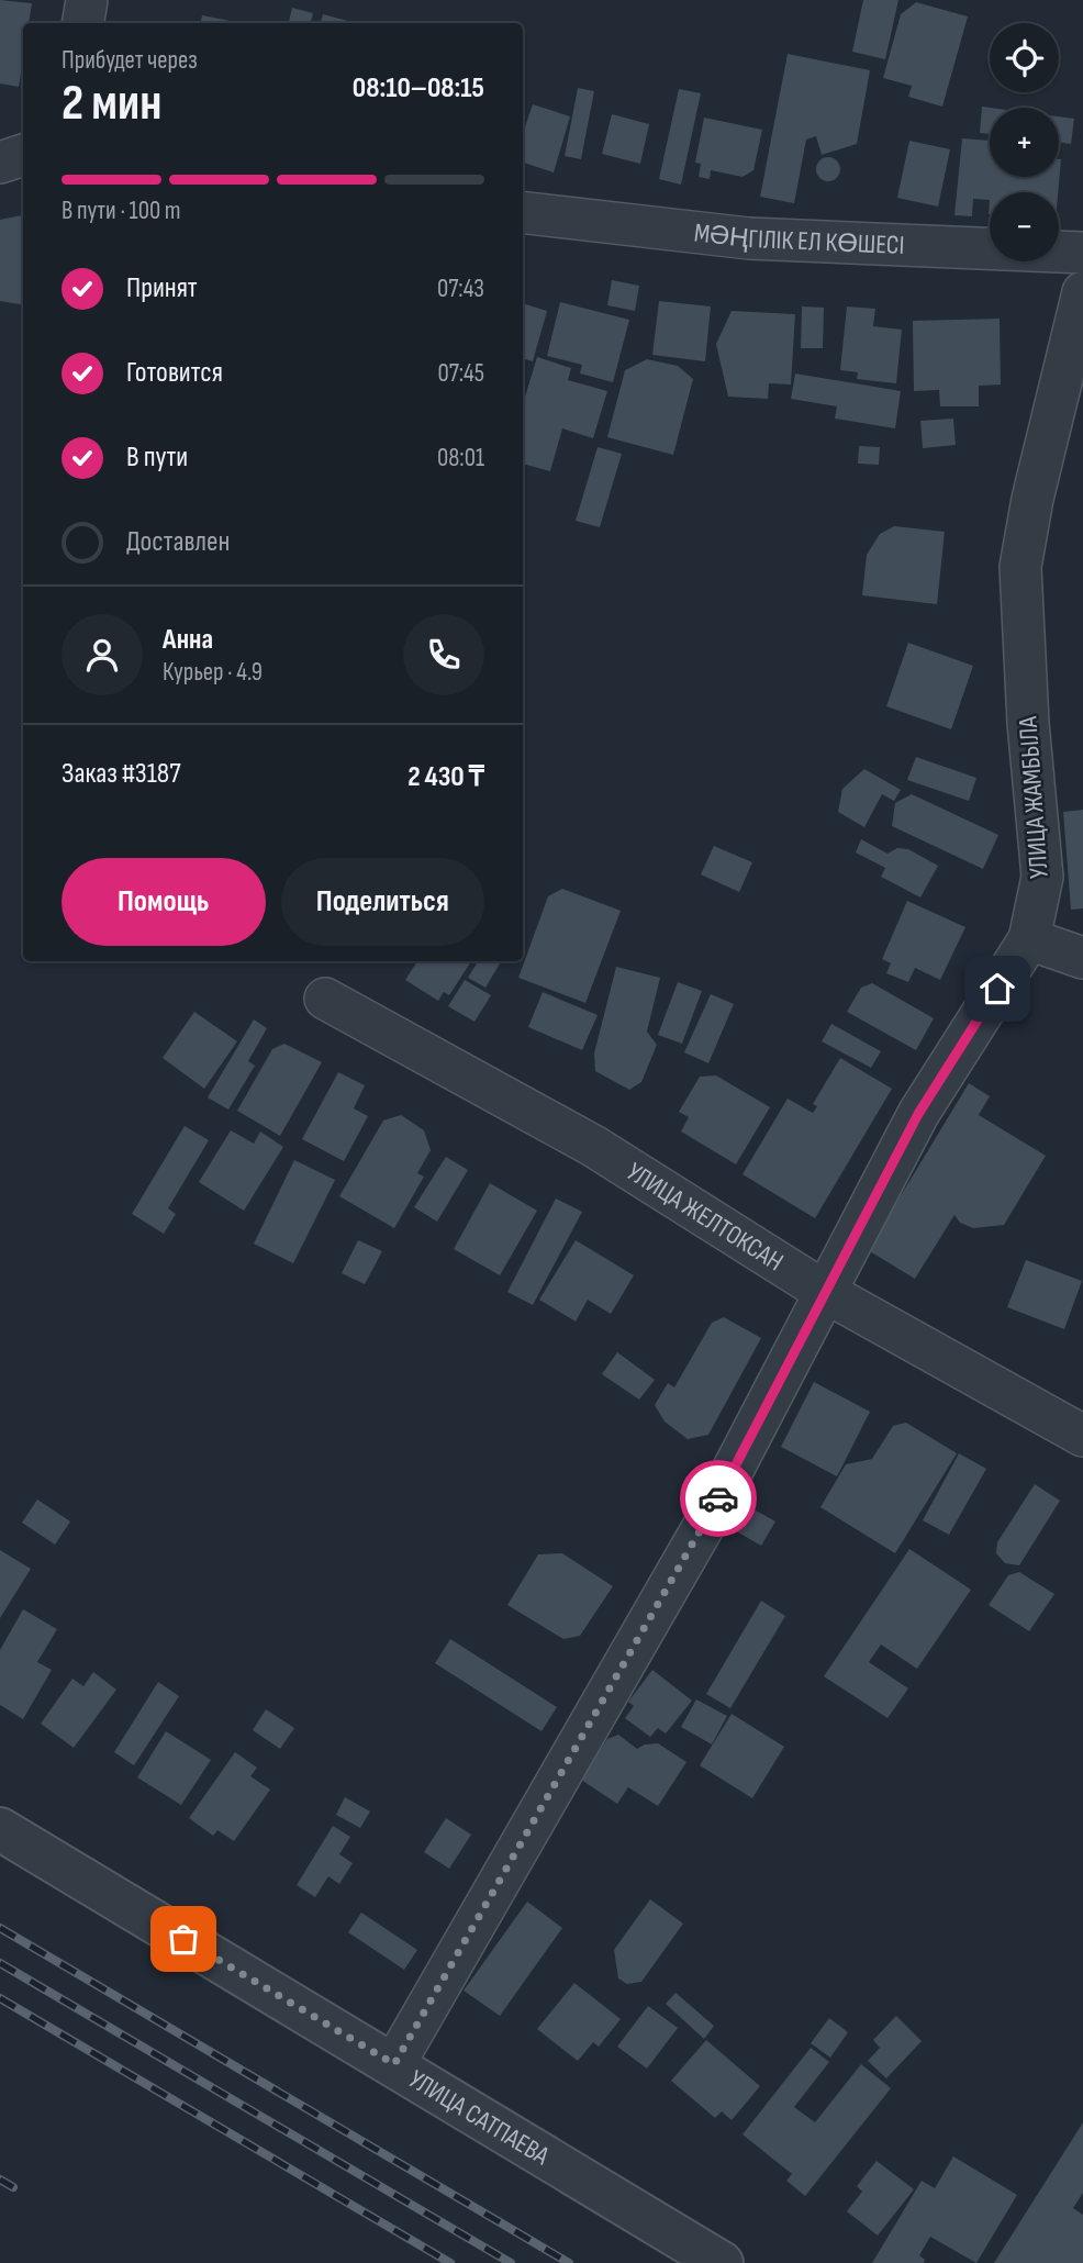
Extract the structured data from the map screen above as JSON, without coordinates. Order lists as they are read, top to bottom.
{
  "streets": {
    "street": [
      "МӘҢГІЛІК ЕЛ КӨШЕСІ",
      "УЛИЦА ЖАМБЫЛА",
      "УЛИЦА ЖЕЛТОКСАН",
      "УЛИЦА САТПАЕВА"
    ]
  },
  "crossings": [
    ["УЛИЦА ЖАМБЫЛА", "УЛИЦА ЖЕЛТОКСАН"],
    ["УЛИЦА ЖАМБЫЛА", "УЛИЦА САТПАЕВА"]
  ],
  "page": {
    "map_buttons": ["+", "−"],
    "heading": ["2 мин", "Прибудет через", "08:10–08:15"],
    "panel": [
      "Анна",
      "Курьер · 4.9",
      "Заказ #3187",
      "2 430 ₸"
    ],
    "bar": "В пути · 100 m",
    "list": [
      ["Принят", "07:43"],
      ["Готовится", "07:45"],
      ["В пути", "08:01"],
      "Доставлен"
    ],
    "buttons": ["Помощь", "Поделиться"]
  }
}
